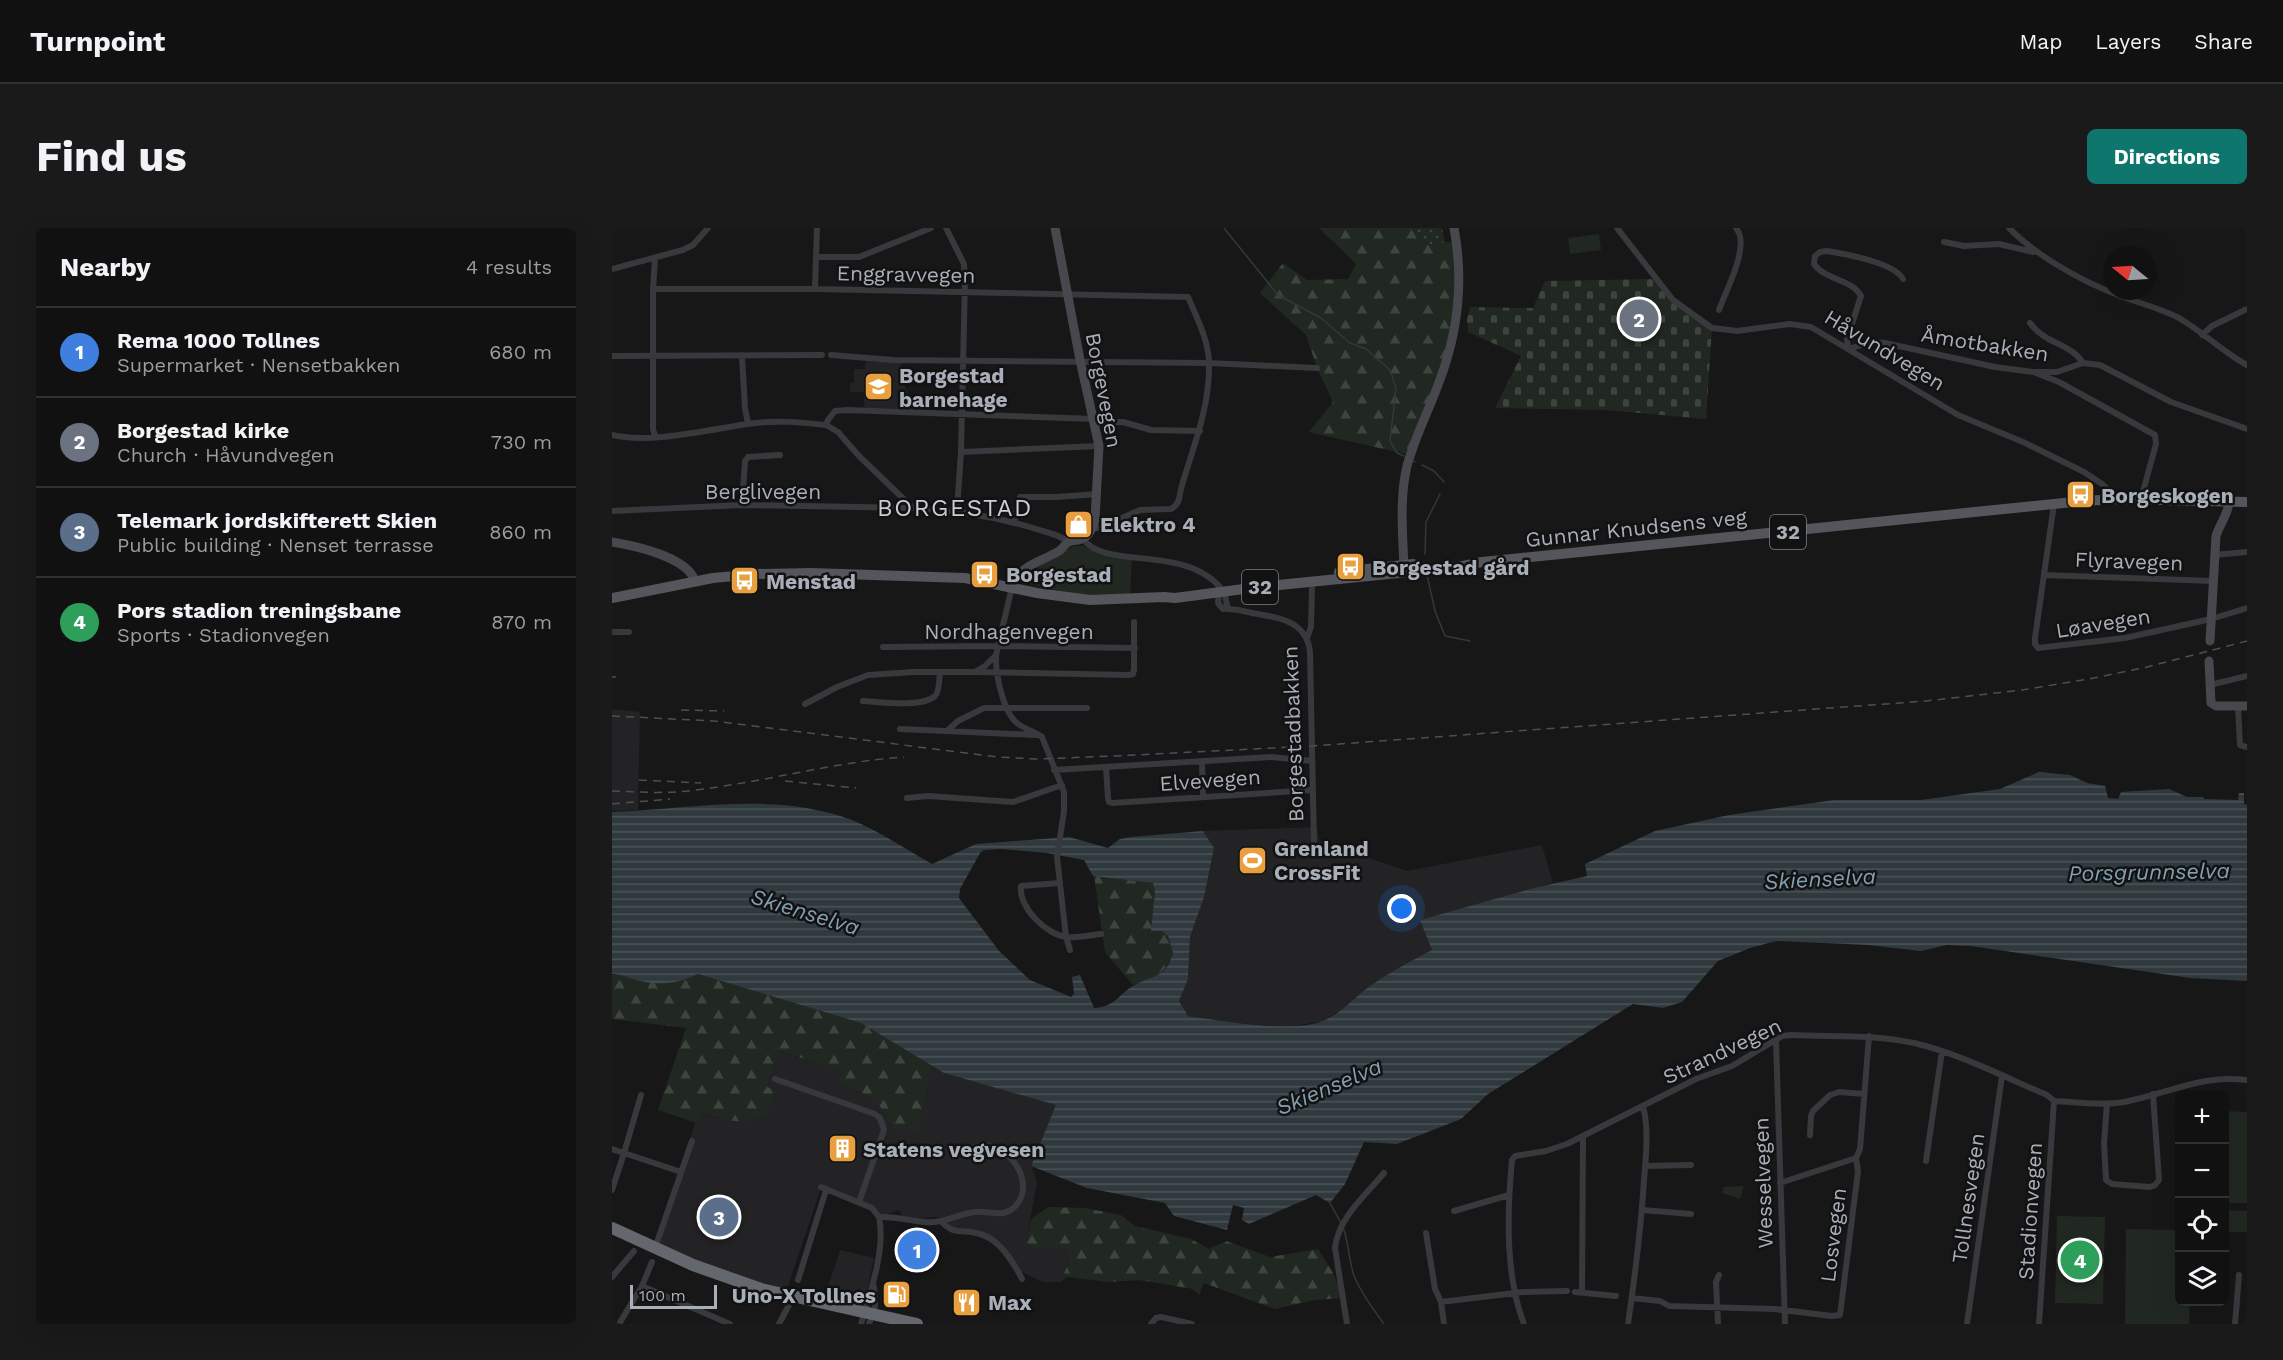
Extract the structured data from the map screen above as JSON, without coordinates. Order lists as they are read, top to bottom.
{
  "streets": {
    "main road": ["Gunnar Knudsens veg", "32"],
    "street": [
      "Enggravvegen",
      "Åmotbakken",
      "Håvundvegen",
      "Borgevegen",
      "Berglivegen",
      "Flyravegen",
      "Løavegen",
      "Nordhagenvegen",
      "Borgestadbakken",
      "Elvevegen",
      "Strandvegen",
      "Wesselvegen",
      "Tollnesvegen",
      "Stadionvegen",
      "Losvegen"
    ]
  },
  "crossings": [
    ["Enggravvegen", "Borgevegen"],
    ["Åmotbakken", "Håvundvegen"],
    ["Håvundvegen", "32"],
    ["Gunnar Knudsens veg", "32"],
    ["Gunnar Knudsens veg", "Løavegen"],
    ["Gunnar Knudsens veg", "Borgestadbakken"],
    ["32", "Løavegen"],
    ["Flyravegen", "Løavegen"],
    ["Borgestadbakken", "Elvevegen"],
    ["Strandvegen", "Wesselvegen"],
    ["Strandvegen", "Tollnesvegen"],
    ["Strandvegen", "Stadionvegen"],
    ["Strandvegen", "Losvegen"],
    ["Wesselvegen", "Losvegen"]
  ],
  "districts": ["BORGESTAD"],
  "water": ["Porsgrunnselva", "Skienselva"],
  "places": {
    "school or university": ["Borgestad barnehage"],
    "bus stop": [
      "Borgeskogen",
      "Borgestad gård",
      "Borgestad",
      "Menstad"
    ],
    "shop": ["Elektro 4"],
    "sports": ["Grenland CrossFit"],
    "building": ["Statens vegvesen"],
    "fuel station": ["Uno-X Tollnes"],
    "restaurant": ["Max"]
  },
  "scale_bar": "100 m",
  "north": "left",
  "page": {
    "header": "Turnpoint",
    "nav": ["Map", "Layers", "Share"],
    "buttons": "Directions",
    "title": "Find us",
    "heading": ["Nearby", "4 results"],
    "pins": [
      "2",
      "3",
      "1",
      "4"
    ],
    "list": [
      {
        "mark": "1",
        "name": "Rema 1000 Tollnes",
        "note": "Supermarket · Nensetbakken",
        "value": "680 m"
      },
      {
        "mark": "2",
        "name": "Borgestad kirke",
        "note": "Church · Håvundvegen",
        "value": "730 m"
      },
      {
        "mark": "3",
        "name": "Telemark jordskifterett Skien",
        "note": "Public building · Nenset terrasse",
        "value": "860 m"
      },
      {
        "mark": "4",
        "name": "Pors stadion treningsbane",
        "note": "Sports · Stadionvegen",
        "value": "870 m"
      }
    ],
    "map_buttons": ["+", "−"],
    "scale": "100 m"
  }
}
